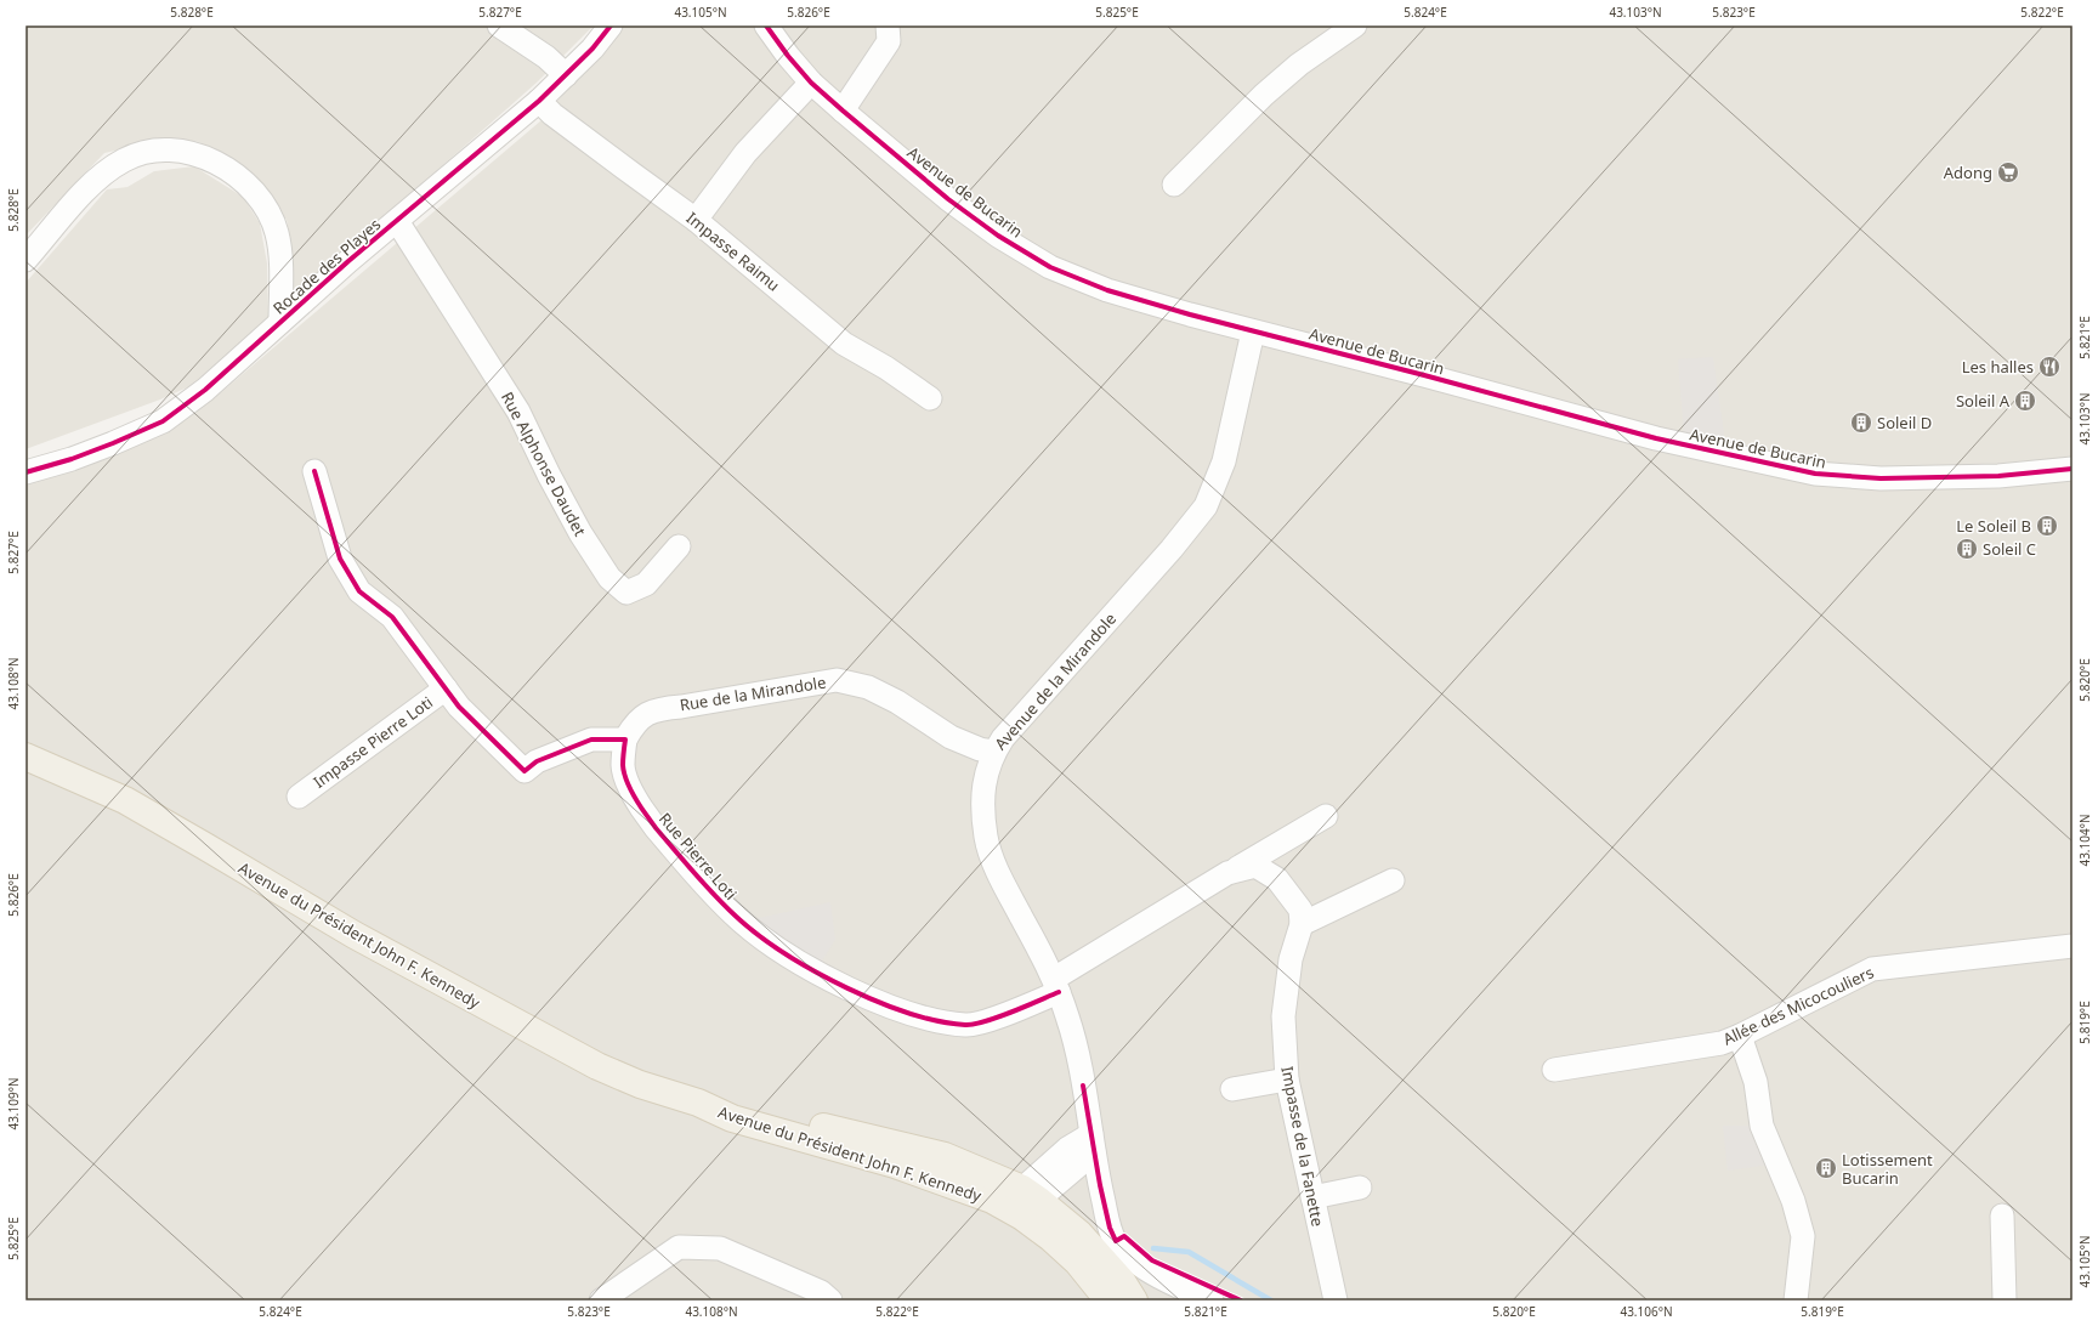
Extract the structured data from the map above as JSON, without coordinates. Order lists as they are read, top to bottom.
{
  "streets": {
    "main road": ["Avenue du Président John F. Kennedy"],
    "street": [
      "Avenue de Bucarin",
      "Impasse Raimu",
      "Rocade des Playes",
      "Rue Alphonse Daudet",
      "Avenue de la Mirandole",
      "Rue de la Mirandole",
      "Impasse Pierre Loti",
      "Rue Pierre Loti",
      "Allée des Micocouliers",
      "Impasse de la Fanette"
    ]
  },
  "crossings": [
    ["Avenue de Bucarin", "Avenue de la Mirandole"],
    ["Impasse Raimu", "Rocade des Playes"],
    ["Rocade des Playes", "Rue Alphonse Daudet"],
    ["Avenue de la Mirandole", "Rue de la Mirandole"],
    ["Avenue de la Mirandole", "Rue Pierre Loti"],
    ["Rue de la Mirandole", "Rue Pierre Loti"]
  ],
  "places": {
    "supermarket": ["Adong"],
    "restaurant": ["Les halles"],
    "building": [
      "Soleil A",
      "Soleil D",
      "Le Soleil B",
      "Soleil C",
      "Lotissement Bucarin"
    ]
  },
  "coordinates": [
    "5.828°E",
    "5.827°E",
    "43.105°N",
    "5.826°E",
    "5.825°E",
    "5.824°E",
    "43.103°N",
    "5.823°E",
    "5.822°E",
    "5.821°E",
    "5.820°E",
    "43.108°N",
    "43.104°N",
    "5.819°E",
    "43.109°N",
    "43.106°N"
  ]
}
